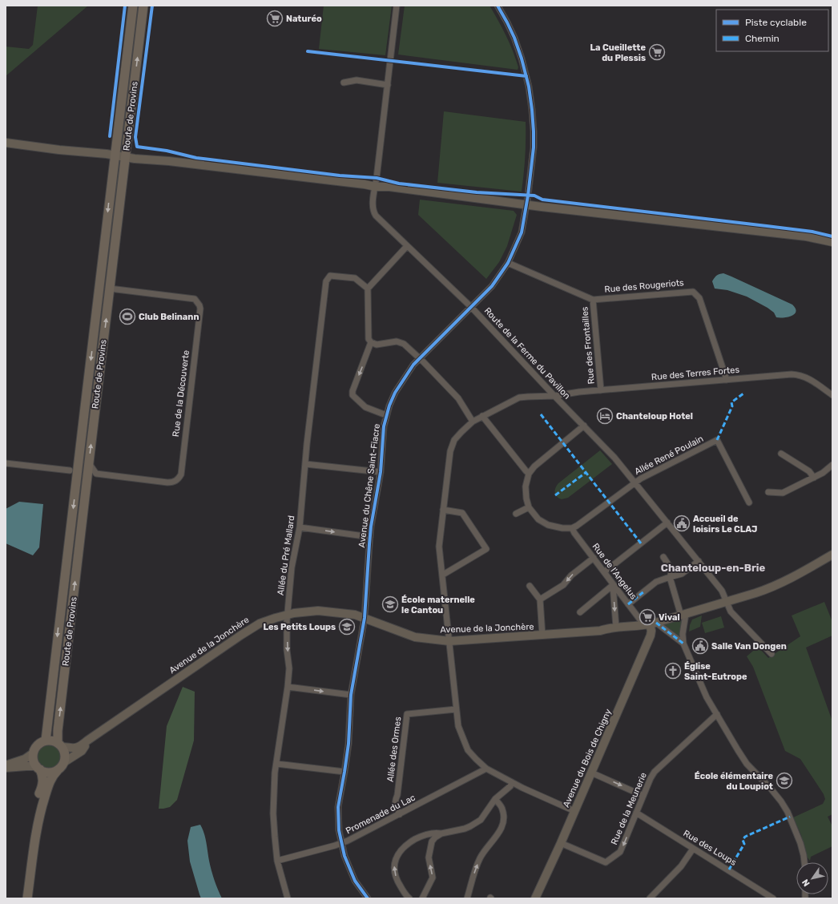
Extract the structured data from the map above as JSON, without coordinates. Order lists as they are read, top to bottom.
{
  "streets": {
    "main road": ["Route de Provins", "Avenue de la Jonchère", "Avenue du Bois de Chigny"],
    "street": [
      "Rue des Rougeriots",
      "Rue des Frontailles",
      "Route de la Ferme du Pavillon",
      "Rue des Terres Fortes",
      "Rue de la Découverte",
      "Allée René Poulain",
      "Avenue du Chêne Saint-Fiacre",
      "Allée du Pré Mallard",
      "Rue de l'Angelus",
      "Allée des Ormes",
      "Rue de la Meunerie",
      "Promenade du Lac",
      "Rue des Loups"
    ]
  },
  "crossings": [
    ["Route de Provins", "Rue de la Découverte"],
    ["Route de Provins", "Avenue de la Jonchère"],
    ["Rue des Rougeriots", "Rue des Frontailles"],
    ["Rue des Rougeriots", "Rue des Terres Fortes"],
    ["Rue des Rougeriots", "Avenue du Chêne Saint-Fiacre"],
    ["Rue des Frontailles", "Rue des Terres Fortes"],
    ["Route de la Ferme du Pavillon", "Rue des Terres Fortes"],
    ["Route de la Ferme du Pavillon", "Allée René Poulain"],
    ["Route de la Ferme du Pavillon", "Avenue du Chêne Saint-Fiacre"],
    ["Route de la Ferme du Pavillon", "Avenue de la Jonchère"],
    ["Rue des Terres Fortes", "Avenue de la Jonchère"],
    ["Rue des Terres Fortes", "Allée des Ormes"],
    ["Rue des Terres Fortes", "Avenue du Bois de Chigny"],
    ["Rue des Terres Fortes", "Promenade du Lac"],
    ["Avenue du Chêne Saint-Fiacre", "Avenue de la Jonchère"],
    ["Avenue du Chêne Saint-Fiacre", "Promenade du Lac"],
    ["Allée du Pré Mallard", "Avenue de la Jonchère"],
    ["Allée du Pré Mallard", "Promenade du Lac"],
    ["Rue de l'Angelus", "Avenue de la Jonchère"],
    ["Rue de l'Angelus", "Avenue du Bois de Chigny"],
    ["Avenue de la Jonchère", "Avenue du Bois de Chigny"],
    ["Allée des Ormes", "Promenade du Lac"],
    ["Avenue du Bois de Chigny", "Rue de la Meunerie"],
    ["Rue de la Meunerie", "Rue des Loups"]
  ],
  "districts": ["Chanteloup-en-Brie"],
  "places": {
    "supermarket": ["Naturéo", "La Cueillette du Plessis", "Vival"],
    "sports": ["Club Belinann"],
    "hotel": ["Chanteloup Hotel"],
    "public building": ["Accueil de loisirs Le CLAJ", "Salle Van Dongen"],
    "school or university": ["École maternelle le Cantou", "Les Petits Loups", "École élémentaire du Loupiot"],
    "church": ["Église Saint-Eutrope"]
  },
  "legend": ["Piste cyclable", "Chemin"],
  "north": "bottom left"
}
